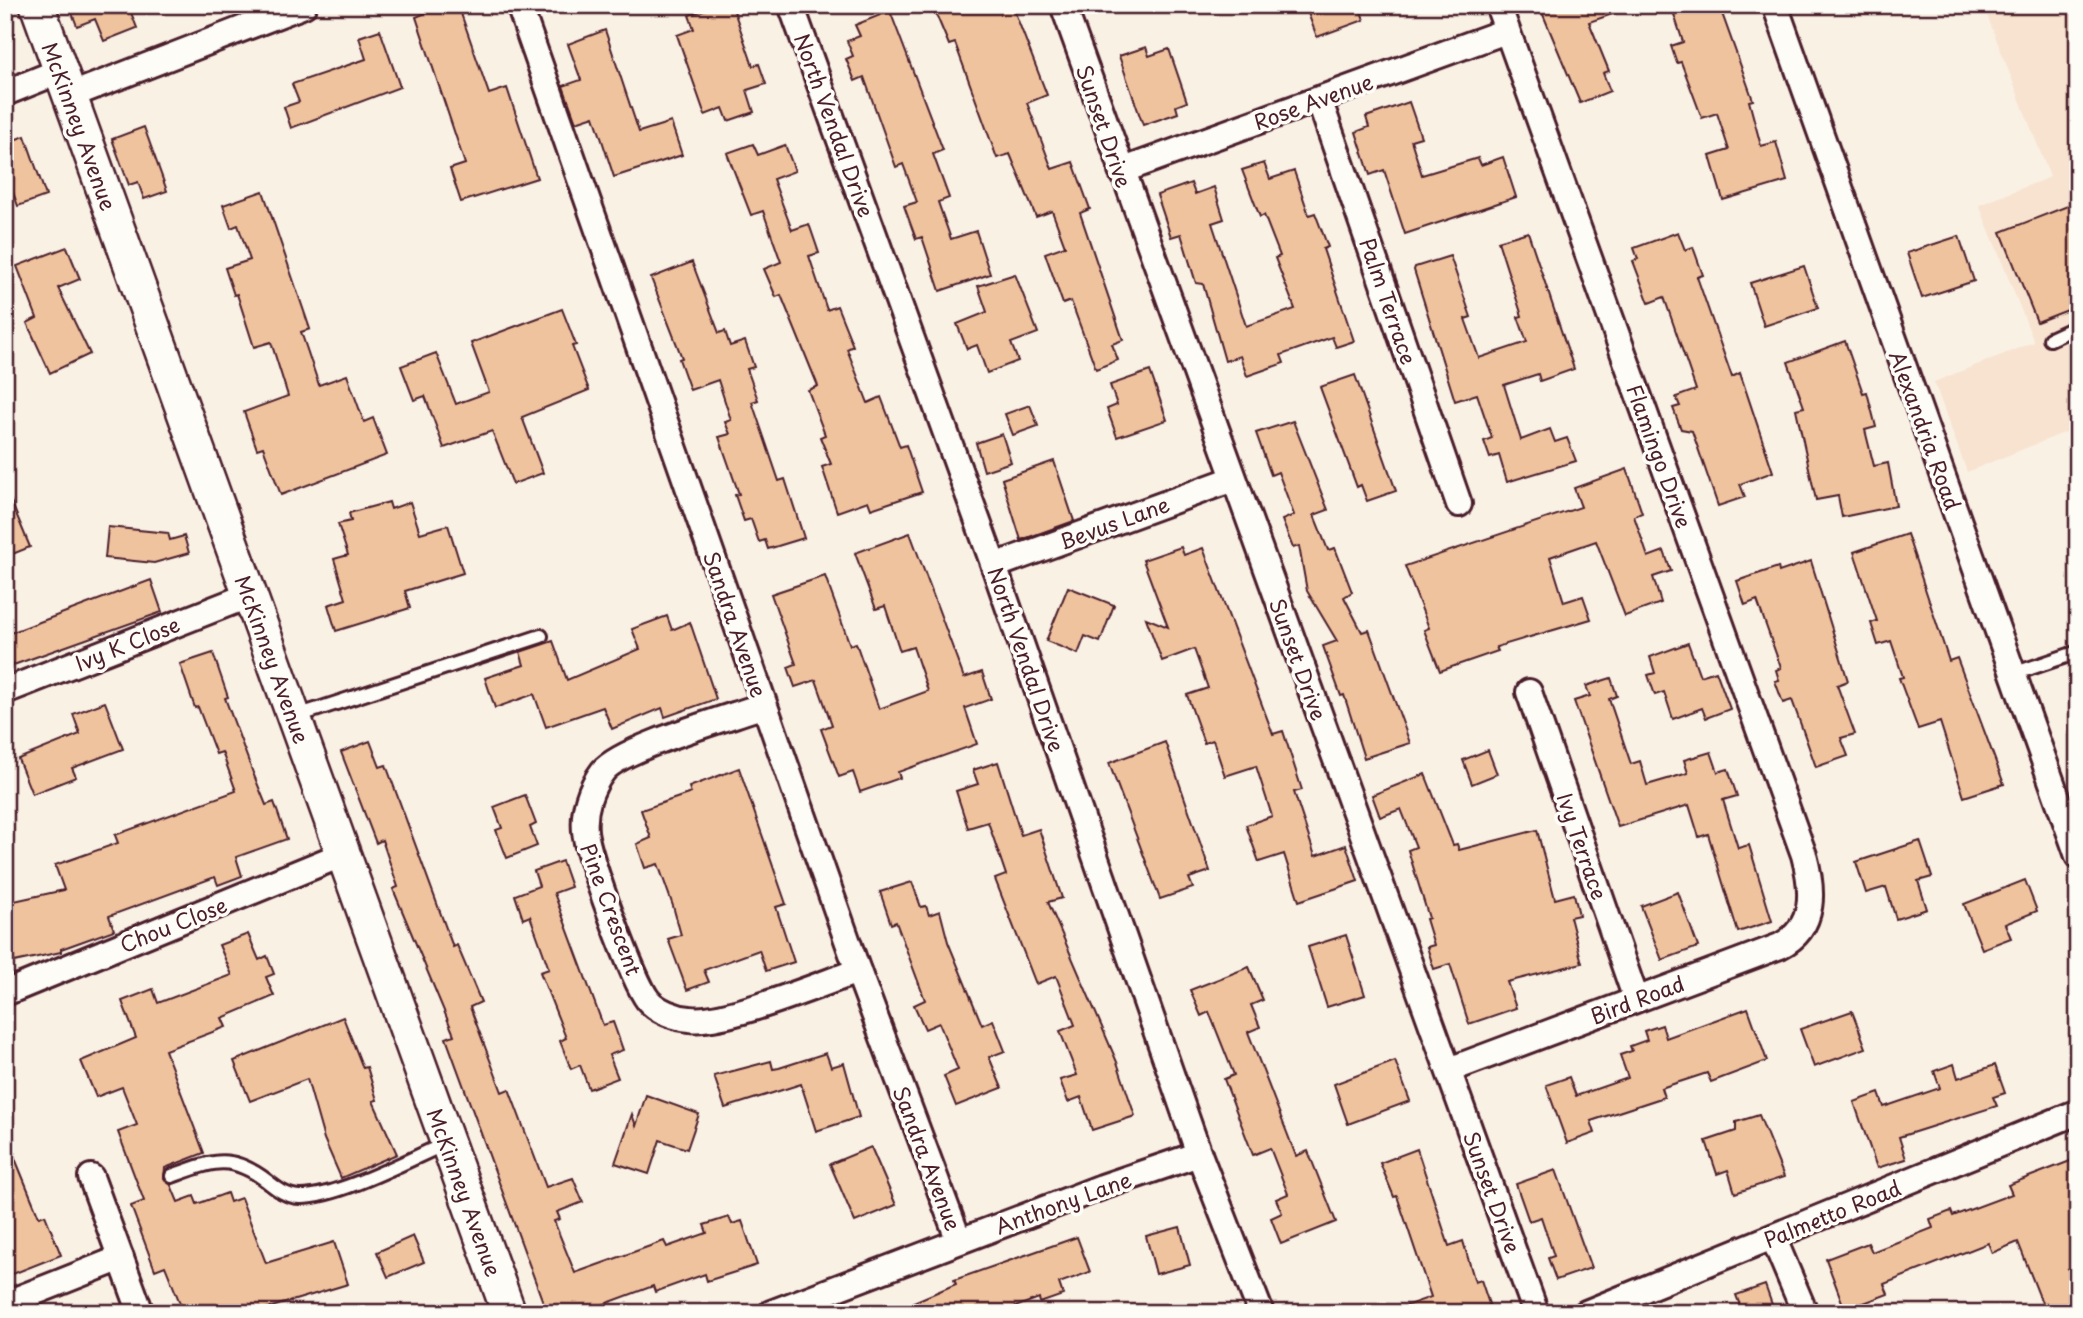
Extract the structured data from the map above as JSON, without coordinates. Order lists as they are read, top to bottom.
{
  "streets": {
    "street": [
      "Rose Avenue",
      "North Vendal Drive",
      "McKinney Avenue",
      "Sunset Drive",
      "Palm Terrace",
      "Alexandria Road",
      "Flamingo Drive",
      "Bevus Lane",
      "Sandra Avenue",
      "Ivy K Close",
      "Ivy Terrace",
      "Pine Crescent",
      "Chou Close",
      "Bird Road",
      "Anthony Lane",
      "Palmetto Road"
    ]
  },
  "crossings": [
    ["Rose Avenue", "Sunset Drive"],
    ["Rose Avenue", "Palm Terrace"],
    ["Rose Avenue", "Flamingo Drive"],
    ["North Vendal Drive", "Bevus Lane"],
    ["North Vendal Drive", "Anthony Lane"],
    ["McKinney Avenue", "Ivy K Close"],
    ["McKinney Avenue", "Chou Close"],
    ["Sunset Drive", "Bevus Lane"],
    ["Sunset Drive", "Bird Road"],
    ["Flamingo Drive", "Bird Road"],
    ["Sandra Avenue", "Pine Crescent"],
    ["Sandra Avenue", "Anthony Lane"],
    ["Ivy Terrace", "Bird Road"]
  ]
}
